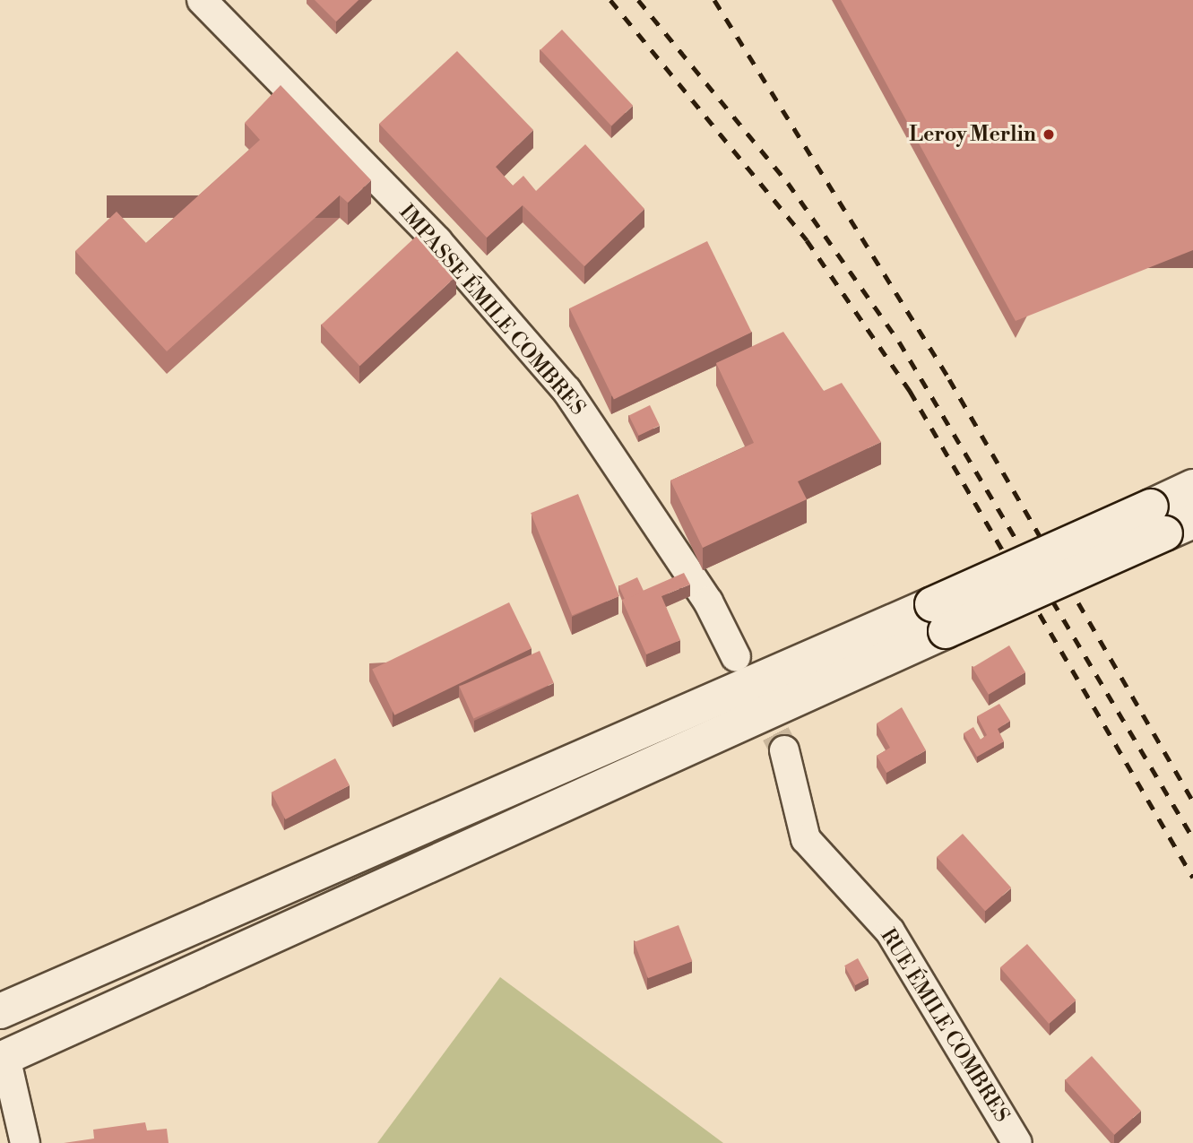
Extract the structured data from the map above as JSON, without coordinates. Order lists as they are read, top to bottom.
{
  "streets": {
    "street": ["IMPASSE ÉMILE COMBRES", "RUE ÉMILE COMBRES"]
  },
  "places": ["Leroy Merlin"]
}
